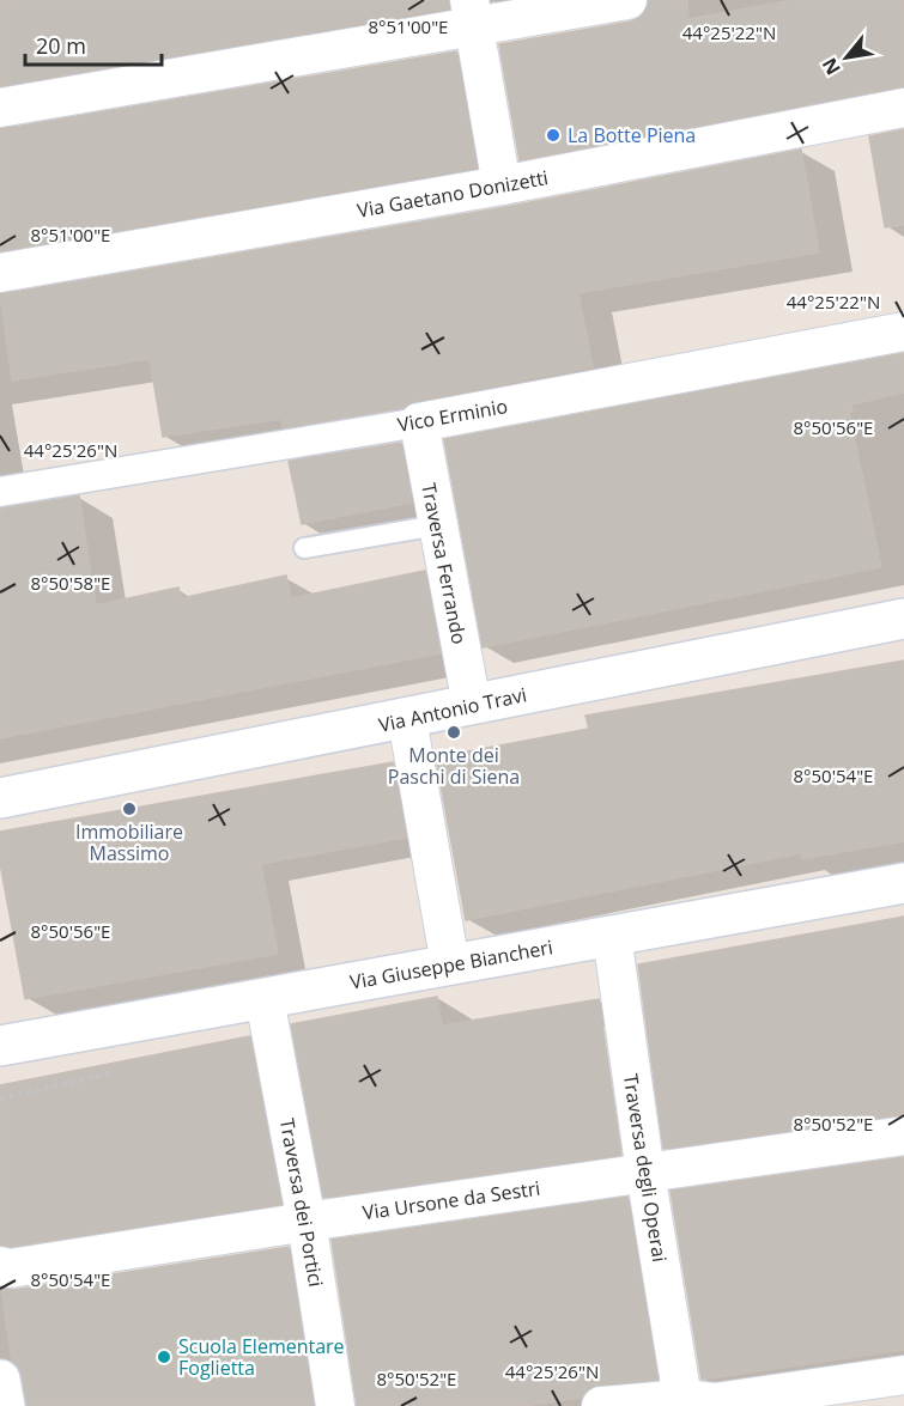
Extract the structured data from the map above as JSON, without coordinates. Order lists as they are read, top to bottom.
{
  "streets": {
    "street": [
      "Via Gaetano Donizetti",
      "Vico Erminio",
      "Traversa Ferrando",
      "Via Antonio Travi",
      "Via Giuseppe Biancheri",
      "Traversa degli Operai",
      "Via Ursone da Sestri",
      "Traversa dei Portici"
    ]
  },
  "crossings": [
    ["Vico Erminio", "Traversa Ferrando"],
    ["Traversa Ferrando", "Via Antonio Travi"],
    ["Via Giuseppe Biancheri", "Traversa degli Operai"],
    ["Via Giuseppe Biancheri", "Traversa dei Portici"],
    ["Traversa degli Operai", "Via Ursone da Sestri"],
    ["Via Ursone da Sestri", "Traversa dei Portici"]
  ],
  "places": [
    "La Botte Piena",
    "Monte dei Paschi di Siena",
    "Immobiliare Massimo",
    "Scuola Elementare Foglietta"
  ],
  "scale_bar": "20 m",
  "north": "bottom left",
  "coordinates": [
    "8°51'00\"E",
    "44°25'22\"N",
    "8°50'56\"E",
    "44°25'26\"N",
    "8°50'58\"E",
    "8°50'54\"E",
    "8°50'52\"E"
  ]
}
